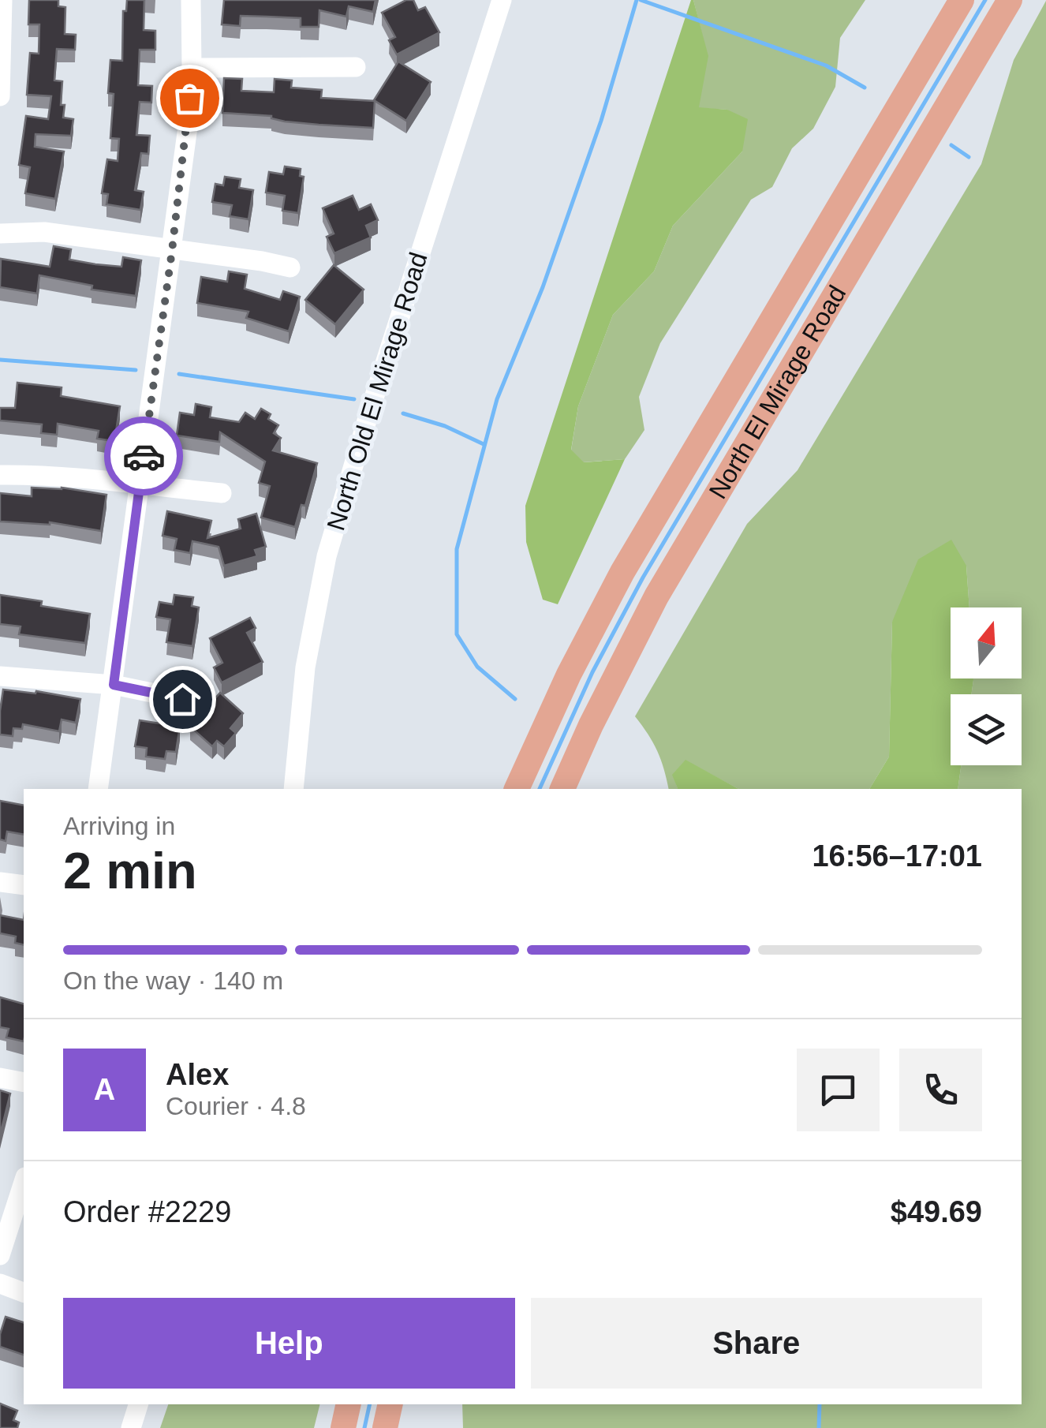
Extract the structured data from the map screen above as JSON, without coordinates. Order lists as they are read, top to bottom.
{
  "streets": {
    "main road": ["North El Mirage Road"],
    "street": ["North Old El Mirage Road"]
  },
  "north": "top",
  "page": {
    "heading": ["2 min", "Arriving in", "16:56–17:01"],
    "panel": [
      "Alex",
      "Courier · 4.8",
      "Order #2229",
      "$49.69"
    ],
    "bar": "On the way · 140 m",
    "round": "A",
    "buttons": ["Help", "Share"]
  }
}
